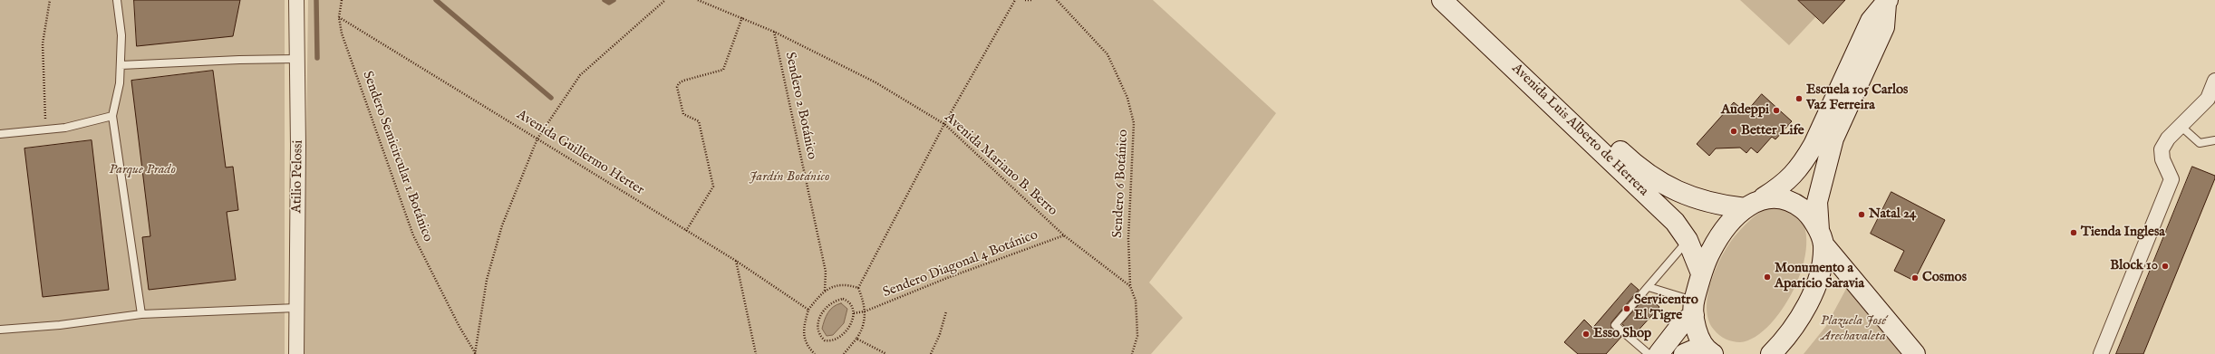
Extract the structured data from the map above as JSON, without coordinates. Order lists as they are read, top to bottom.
{
  "streets": {
    "main road": ["Avenida Luis Alberto de Herrera"],
    "street": ["Atilio Pelossi"],
    "path": [
      "Sendero 2 Botánico",
      "Avenida Guillermo Herter",
      "Sendero Semicircular 1 Botánico",
      "Avenida Mariano B. Berro",
      "Sendero 6 Botánico",
      "Sendero Diagonal 4 Botánico"
    ]
  },
  "crossings": [
    ["Sendero 2 Botánico", "Avenida Mariano B. Berro"],
    ["Avenida Guillermo Herter", "Sendero Semicircular 1 Botánico"],
    ["Avenida Mariano B. Berro", "Sendero 6 Botánico"],
    ["Avenida Mariano B. Berro", "Sendero Diagonal 4 Botánico"]
  ],
  "parks": ["Parque Prado", "Jardín Botánico", "Plazuela José Arechavaleta"],
  "places": [
    "Escuela 105 Carlos Vaz Ferreira",
    "Audeppi",
    "Better Life",
    "Natal 24",
    "Tienda Inglesa",
    "Block 10",
    "Monumento a Aparicio Saravia",
    "Cosmos",
    "Servicentro El Tigre",
    "Esso Shop"
  ]
}
